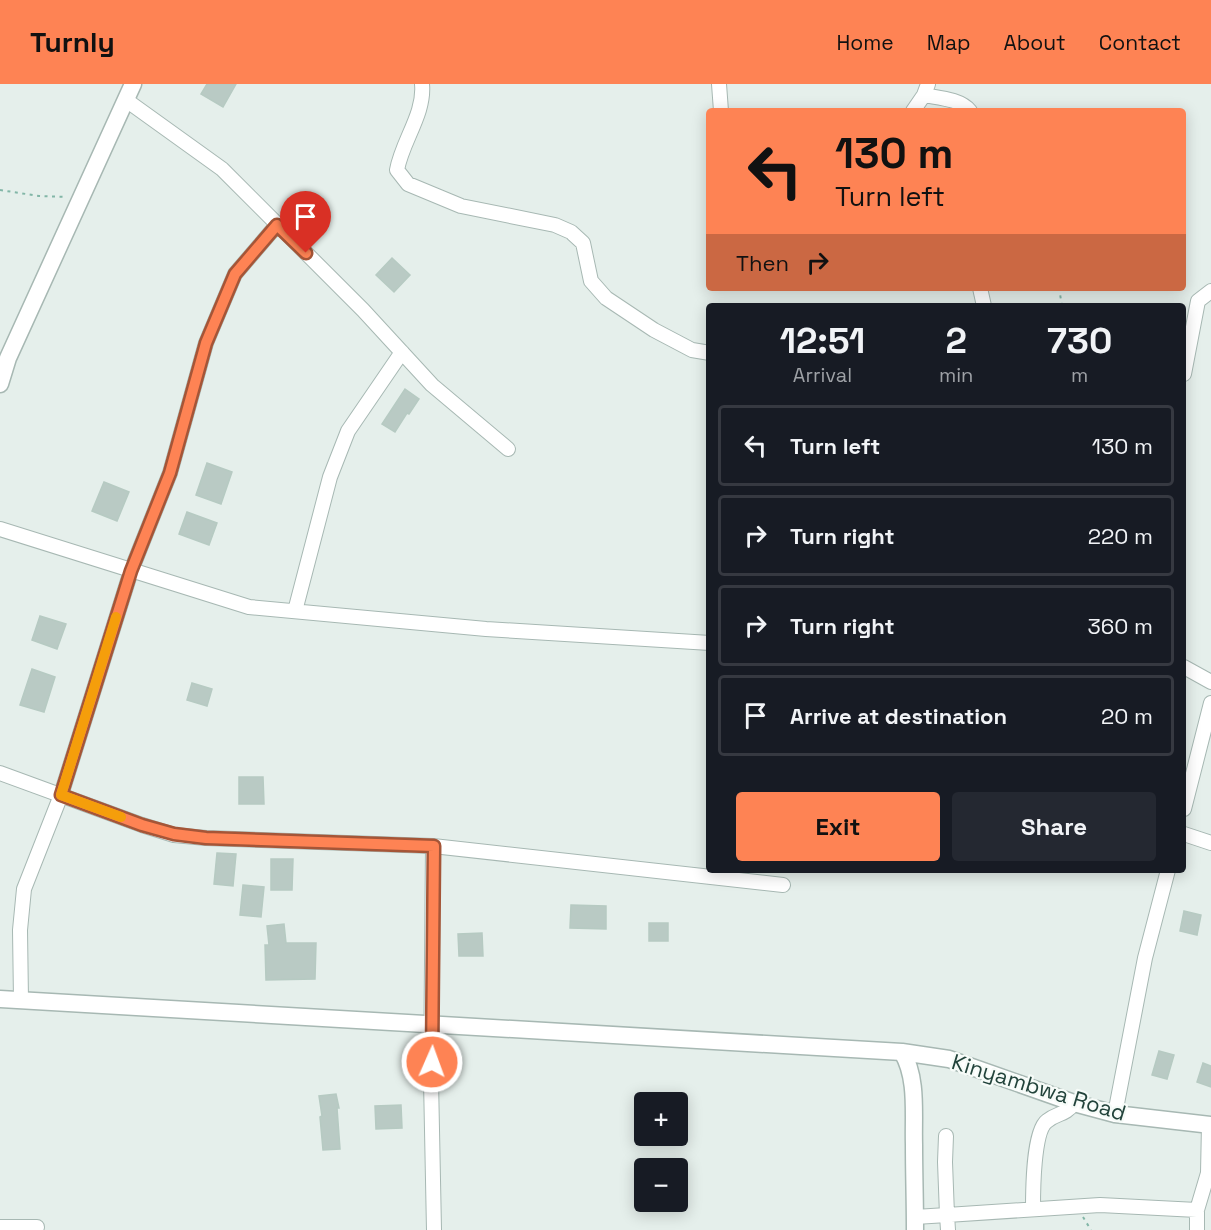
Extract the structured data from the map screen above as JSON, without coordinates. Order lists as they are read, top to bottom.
{
  "streets": {
    "street": ["Kinyambwa Road"]
  },
  "page": {
    "header": "Turnly",
    "nav": [
      "Home",
      "Map",
      "About",
      "Contact"
    ],
    "turn": ["130 m", "Turn left"],
    "then": "Then",
    "eta": [
      "12:51",
      "Arrival",
      "2",
      "min",
      "730",
      "m"
    ],
    "list": [
      {
        "name": "Turn left",
        "value": "130 m"
      },
      {
        "name": "Turn right",
        "value": "220 m"
      },
      {
        "name": "Turn right",
        "value": "360 m"
      },
      {
        "name": "Arrive at destination",
        "value": "20 m"
      }
    ],
    "buttons": ["Exit", "Share"],
    "map_buttons": ["+", "−"]
  }
}
